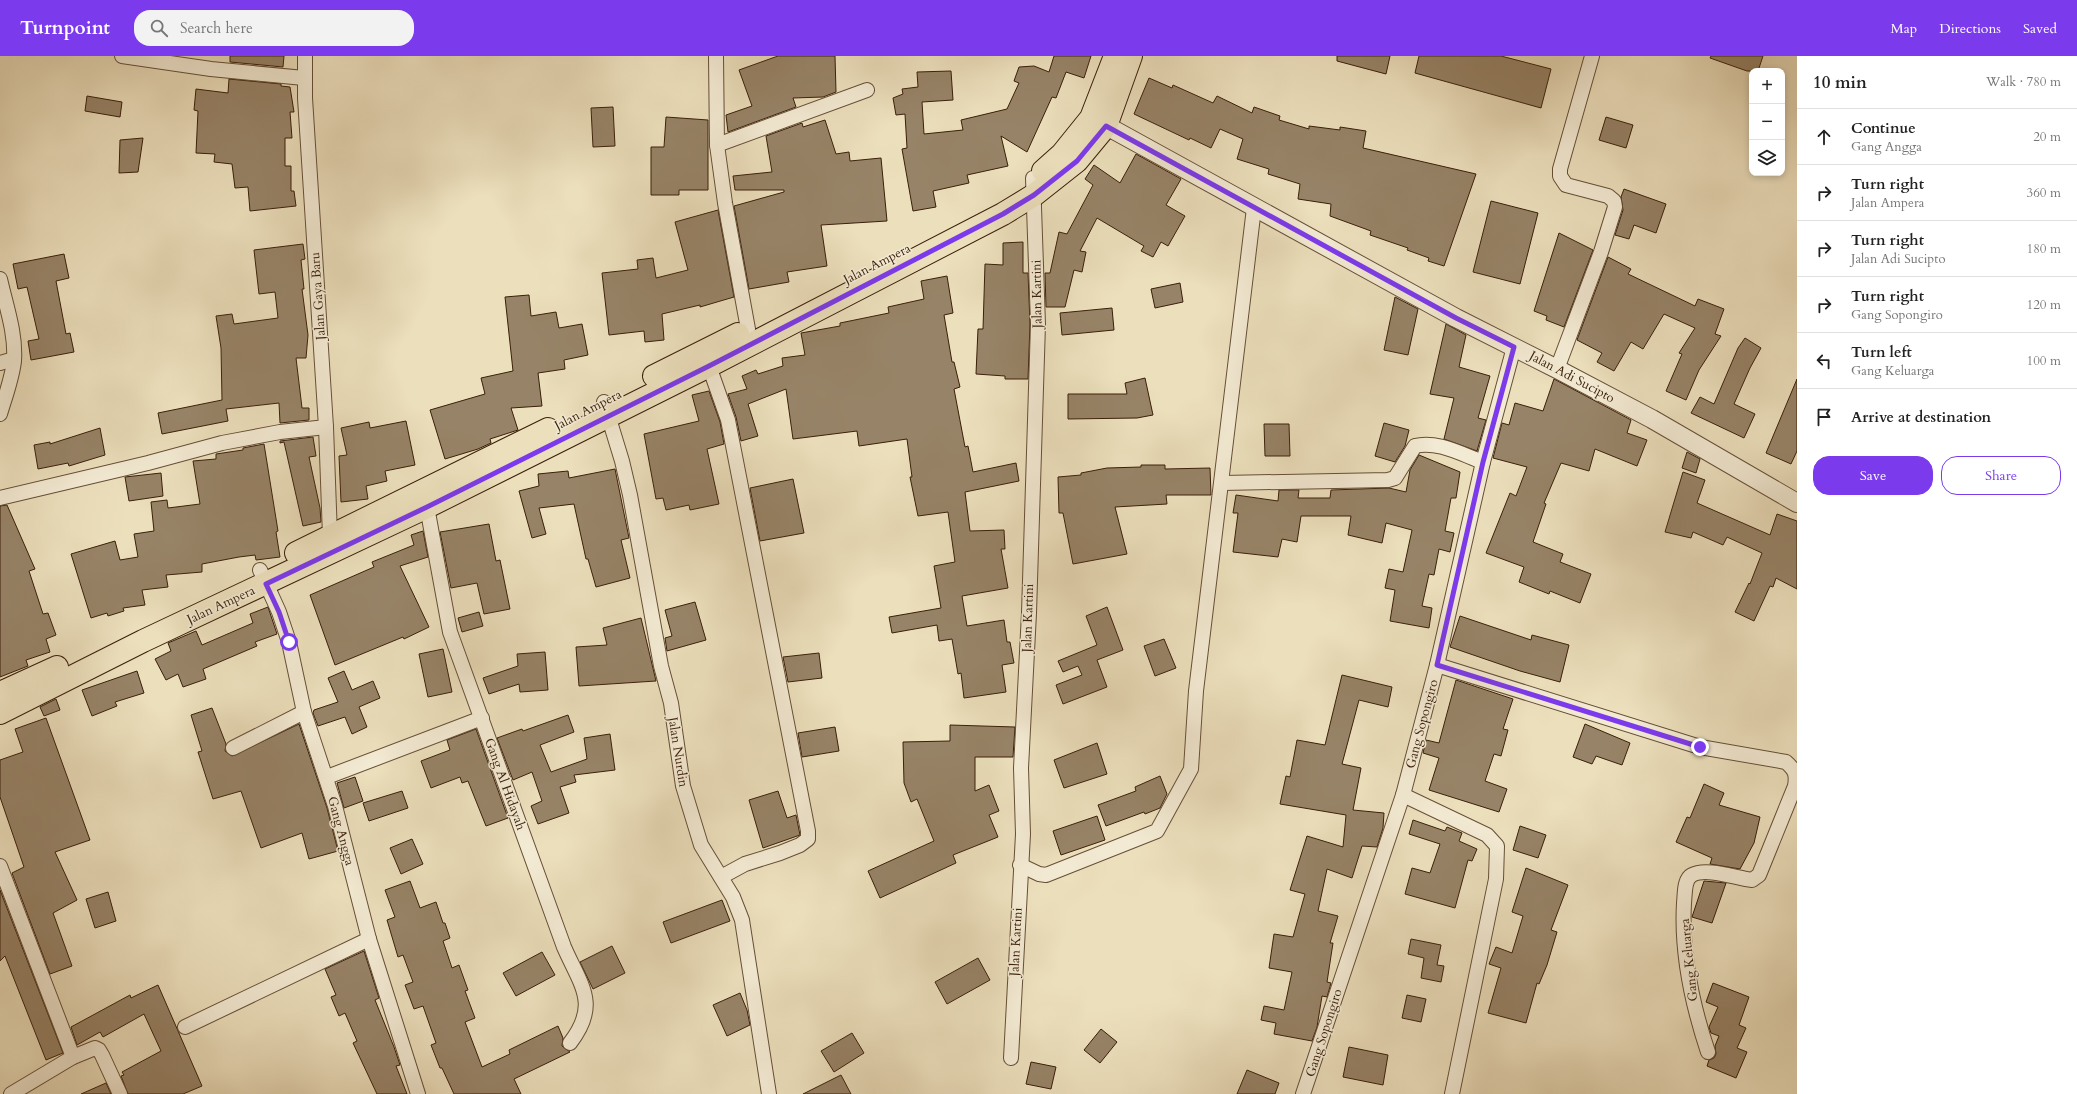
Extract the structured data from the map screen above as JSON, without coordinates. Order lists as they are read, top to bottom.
{
  "streets": {
    "main road": ["Jalan Ampera"],
    "street": [
      "Jalan Kartini",
      "Jalan Gaya Baru",
      "Jalan Adi Sucipto",
      "Gang Sopongiro",
      "Jalan Nurdin",
      "Gang Al Hidayah",
      "Gang Angga",
      "Gang Keluarga"
    ]
  },
  "crossings": [
    ["Jalan Ampera", "Jalan Kartini"],
    ["Jalan Ampera", "Jalan Gaya Baru"],
    ["Jalan Ampera", "Jalan Adi Sucipto"],
    ["Jalan Ampera", "Jalan Nurdin"],
    ["Jalan Ampera", "Gang Al Hidayah"],
    ["Jalan Ampera", "Gang Angga"],
    ["Jalan Adi Sucipto", "Gang Sopongiro"],
    ["Gang Sopongiro", "Gang Keluarga"]
  ],
  "page": {
    "header": "Turnpoint",
    "search": "Search here",
    "nav": ["Map", "Directions", "Saved"],
    "heading": ["10 min", "Walk · 780 m"],
    "map_buttons": ["+", "−"],
    "list": [
      ["Continue", "Gang Angga", "20 m"],
      ["Turn right", "Jalan Ampera", "360 m"],
      ["Turn right", "Jalan Adi Sucipto", "180 m"],
      ["Turn right", "Gang Sopongiro", "120 m"],
      ["Turn left", "Gang Keluarga", "100 m"],
      "Arrive at destination"
    ],
    "buttons": ["Save", "Share"]
  }
}
